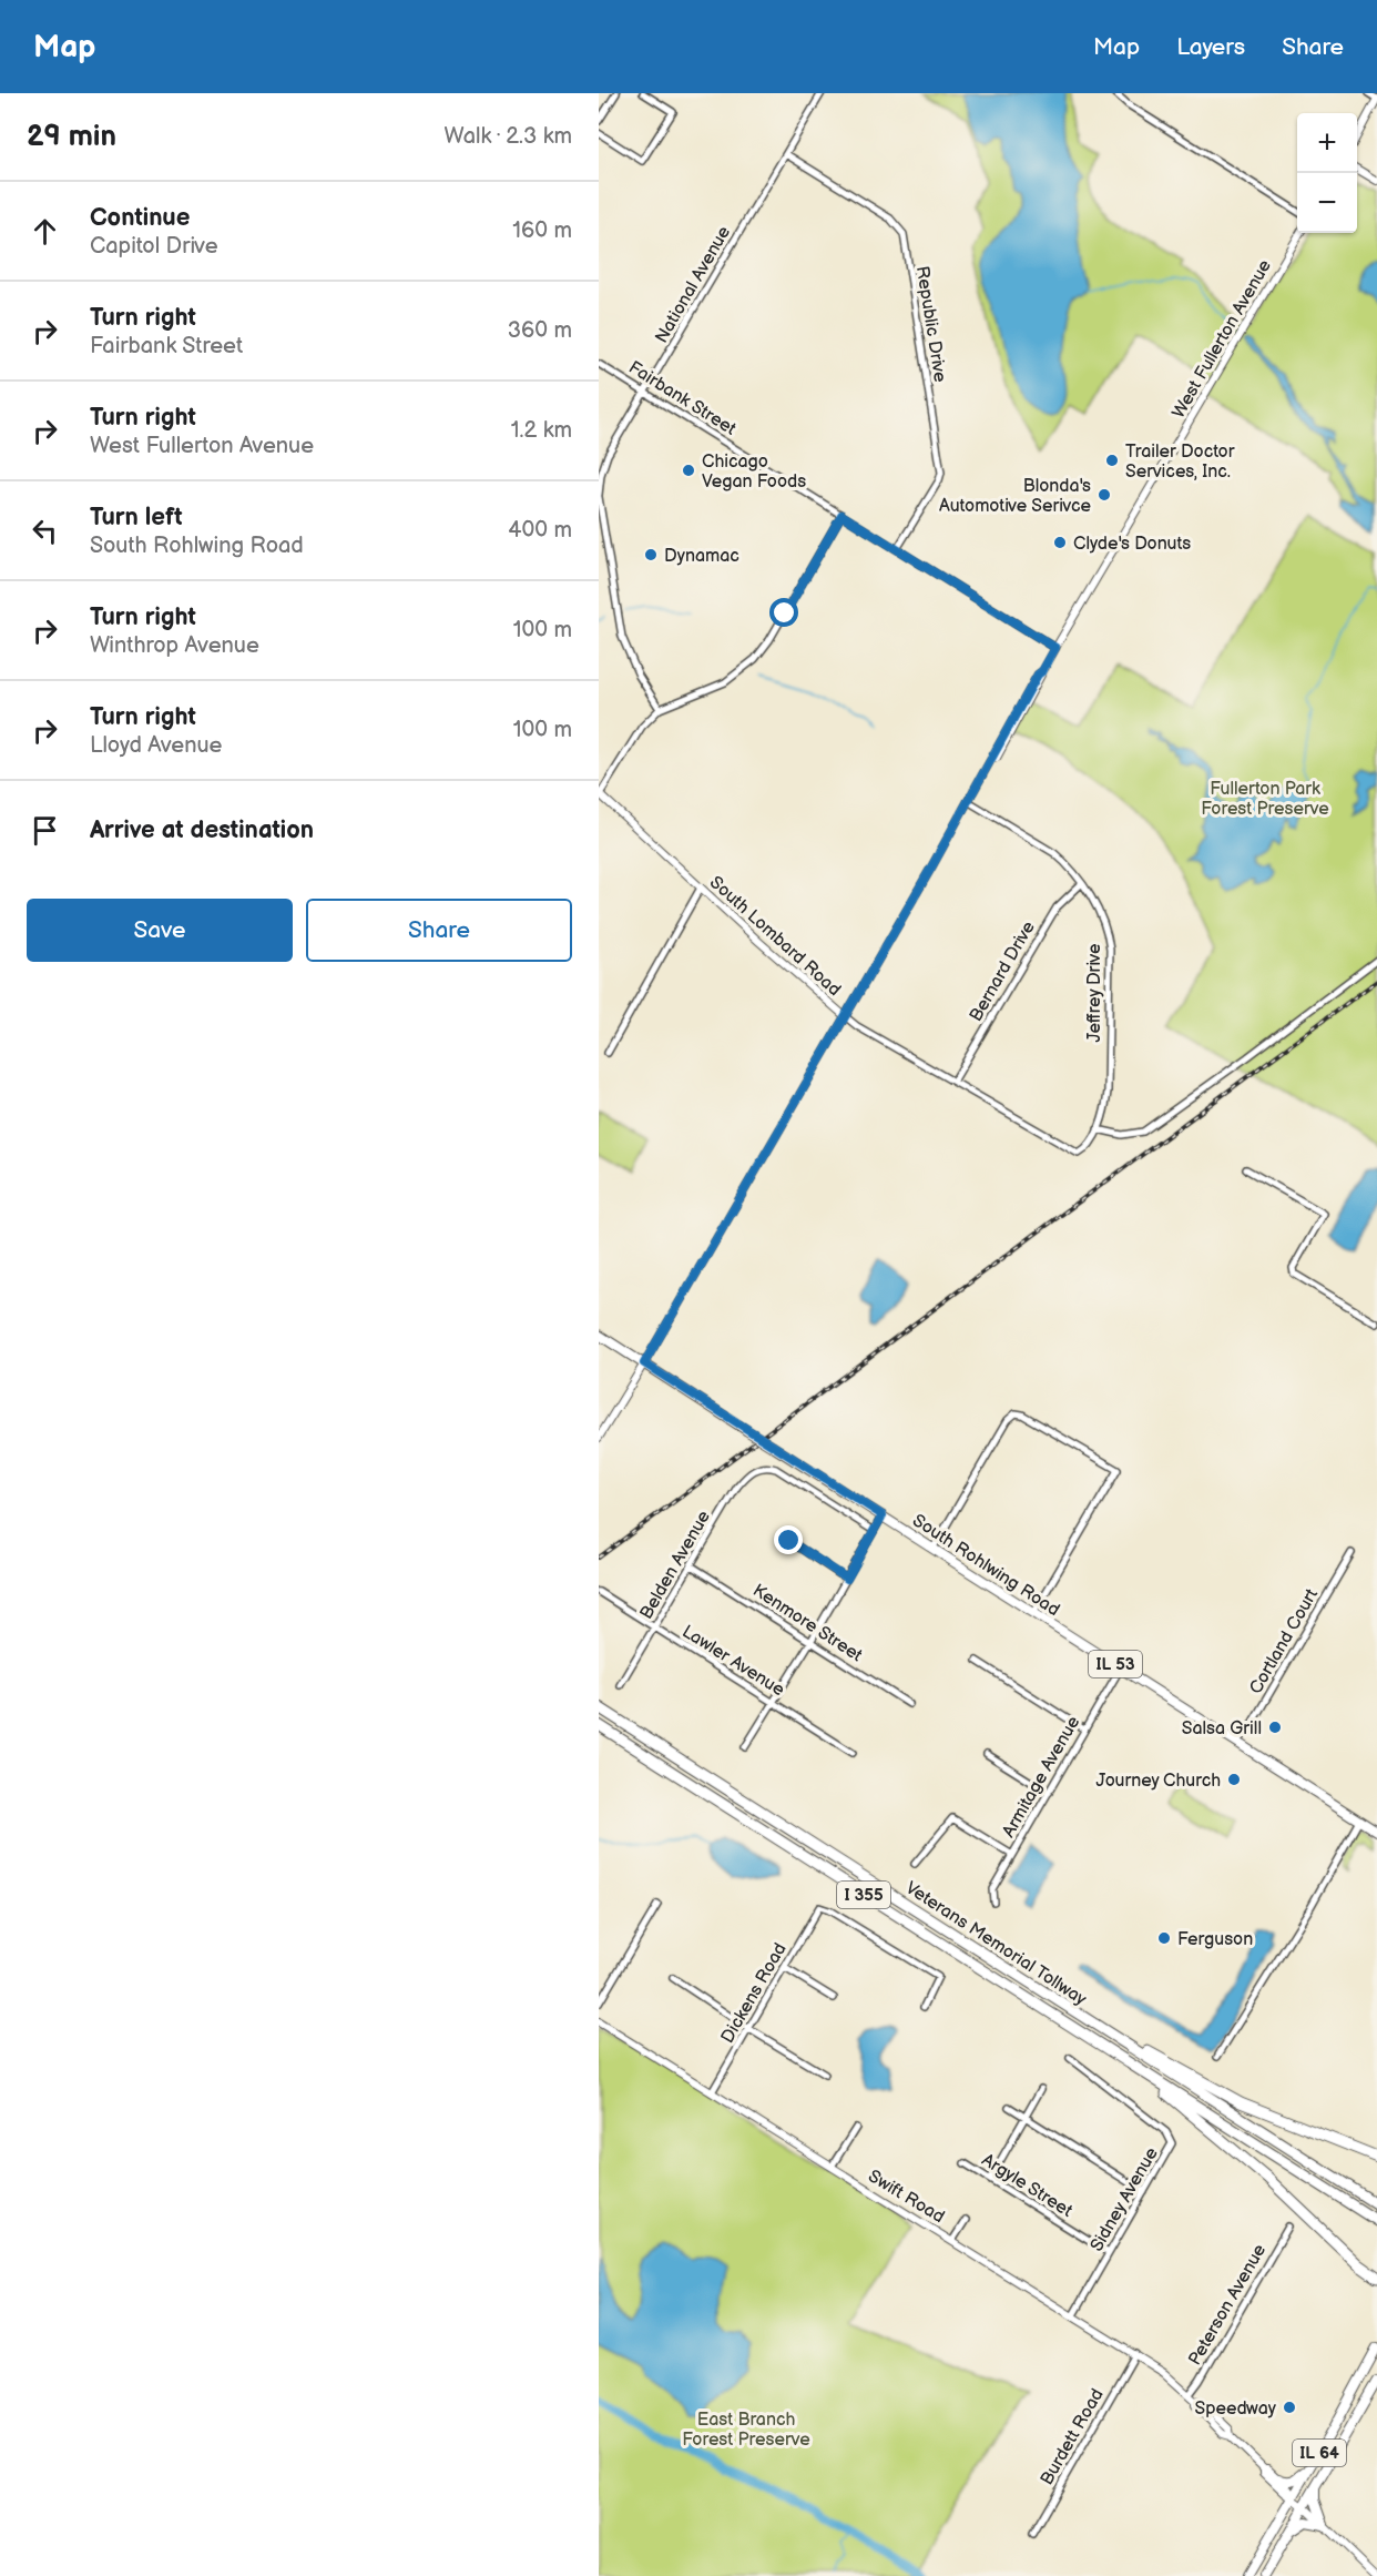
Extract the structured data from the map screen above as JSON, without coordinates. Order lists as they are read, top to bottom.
{
  "streets": {
    "highway": ["I 355", "Veterans Memorial Tollway"],
    "main road": ["South Rohlwing Road", "IL 53", "IL 64"],
    "street": [
      "National Avenue",
      "Republic Drive",
      "West Fullerton Avenue",
      "Fairbank Street",
      "South Lombard Road",
      "Bernard Drive",
      "Jeffrey Drive",
      "Belden Avenue",
      "Kenmore Street",
      "Cortland Court",
      "Lawler Avenue",
      "Armitage Avenue",
      "Dickens Road",
      "Argyle Street",
      "Swift Road",
      "Sidney Avenue",
      "Peterson Avenue",
      "Burdett Road"
    ]
  },
  "crossings": [
    ["National Avenue", "Republic Drive"],
    ["National Avenue", "Fairbank Street"],
    ["Republic Drive", "Fairbank Street"],
    ["West Fullerton Avenue", "Fairbank Street"],
    ["West Fullerton Avenue", "South Lombard Road"],
    ["West Fullerton Avenue", "Jeffrey Drive"],
    ["West Fullerton Avenue", "South Rohlwing Road"],
    ["South Lombard Road", "Bernard Drive"],
    ["South Lombard Road", "Jeffrey Drive"],
    ["Bernard Drive", "Jeffrey Drive"],
    ["Belden Avenue", "Kenmore Street"],
    ["Belden Avenue", "Lawler Avenue"],
    ["South Rohlwing Road", "Cortland Court"],
    ["South Rohlwing Road", "IL 53"],
    ["South Rohlwing Road", "Armitage Avenue"],
    ["Dickens Road", "Swift Road"],
    ["Argyle Street", "Sidney Avenue"],
    ["Swift Road", "Sidney Avenue"],
    ["Swift Road", "Peterson Avenue"],
    ["Swift Road", "Burdett Road"],
    ["Swift Road", "IL 64"]
  ],
  "parks": ["Fullerton Park Forest Preserve", "East Branch Forest Preserve"],
  "places": [
    "Trailer Doctor Services, Inc.",
    "Chicago Vegan Foods",
    "Blonda's Automotive Serivce",
    "Clyde's Donuts",
    "Dynamac",
    "Salsa Grill",
    "Journey Church",
    "Ferguson",
    "Speedway"
  ],
  "page": {
    "header": "Map",
    "nav": ["Map", "Layers", "Share"],
    "heading": ["29 min", "Walk · 2.3 km"],
    "map_buttons": ["+", "−"],
    "list": [
      ["Continue", "Capitol Drive", "160 m"],
      ["Turn right", "Fairbank Street", "360 m"],
      ["Turn right", "West Fullerton Avenue", "1.2 km"],
      ["Turn left", "South Rohlwing Road", "400 m"],
      ["Turn right", "Winthrop Avenue", "100 m"],
      ["Turn right", "Lloyd Avenue", "100 m"],
      "Arrive at destination"
    ],
    "buttons": ["Save", "Share"]
  }
}
